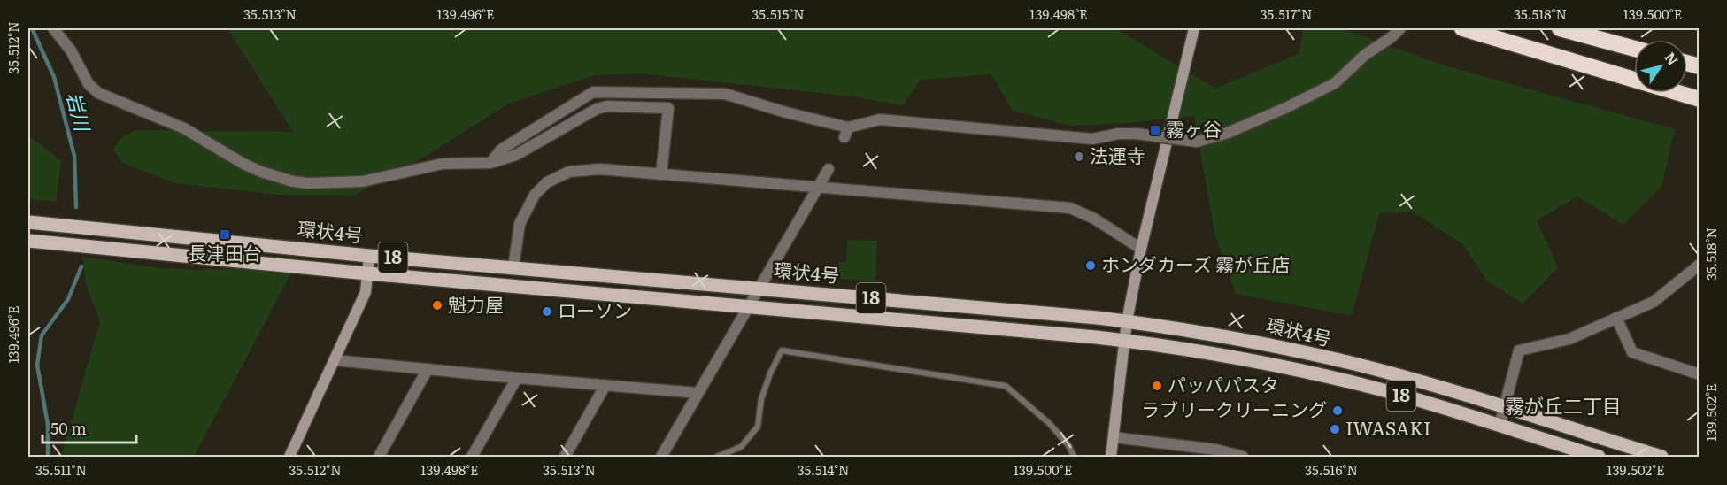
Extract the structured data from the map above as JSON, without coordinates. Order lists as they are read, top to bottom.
{
  "streets": {
    "main road": ["環状4号", "18"]
  },
  "districts": ["霧が丘二丁目"],
  "water": ["岩川"],
  "places": {
    "transit": ["霧ヶ谷", "長津田台"],
    "other": [
      "法運寺",
      "ホンダカーズ 霧が丘店",
      "魁力屋",
      "ローソン",
      "パッパパスタ",
      "ラブリークリーニング",
      "IWASAKI"
    ]
  },
  "scale_bar": "50 m",
  "north": "top right",
  "coordinates": [
    "35.513°N",
    "139.496°E",
    "35.515°N",
    "139.498°E",
    "35.517°N",
    "35.518°N",
    "139.500°E",
    "35.512°N",
    "139.502°E",
    "35.511°N",
    "35.514°N",
    "35.516°N"
  ]
}
